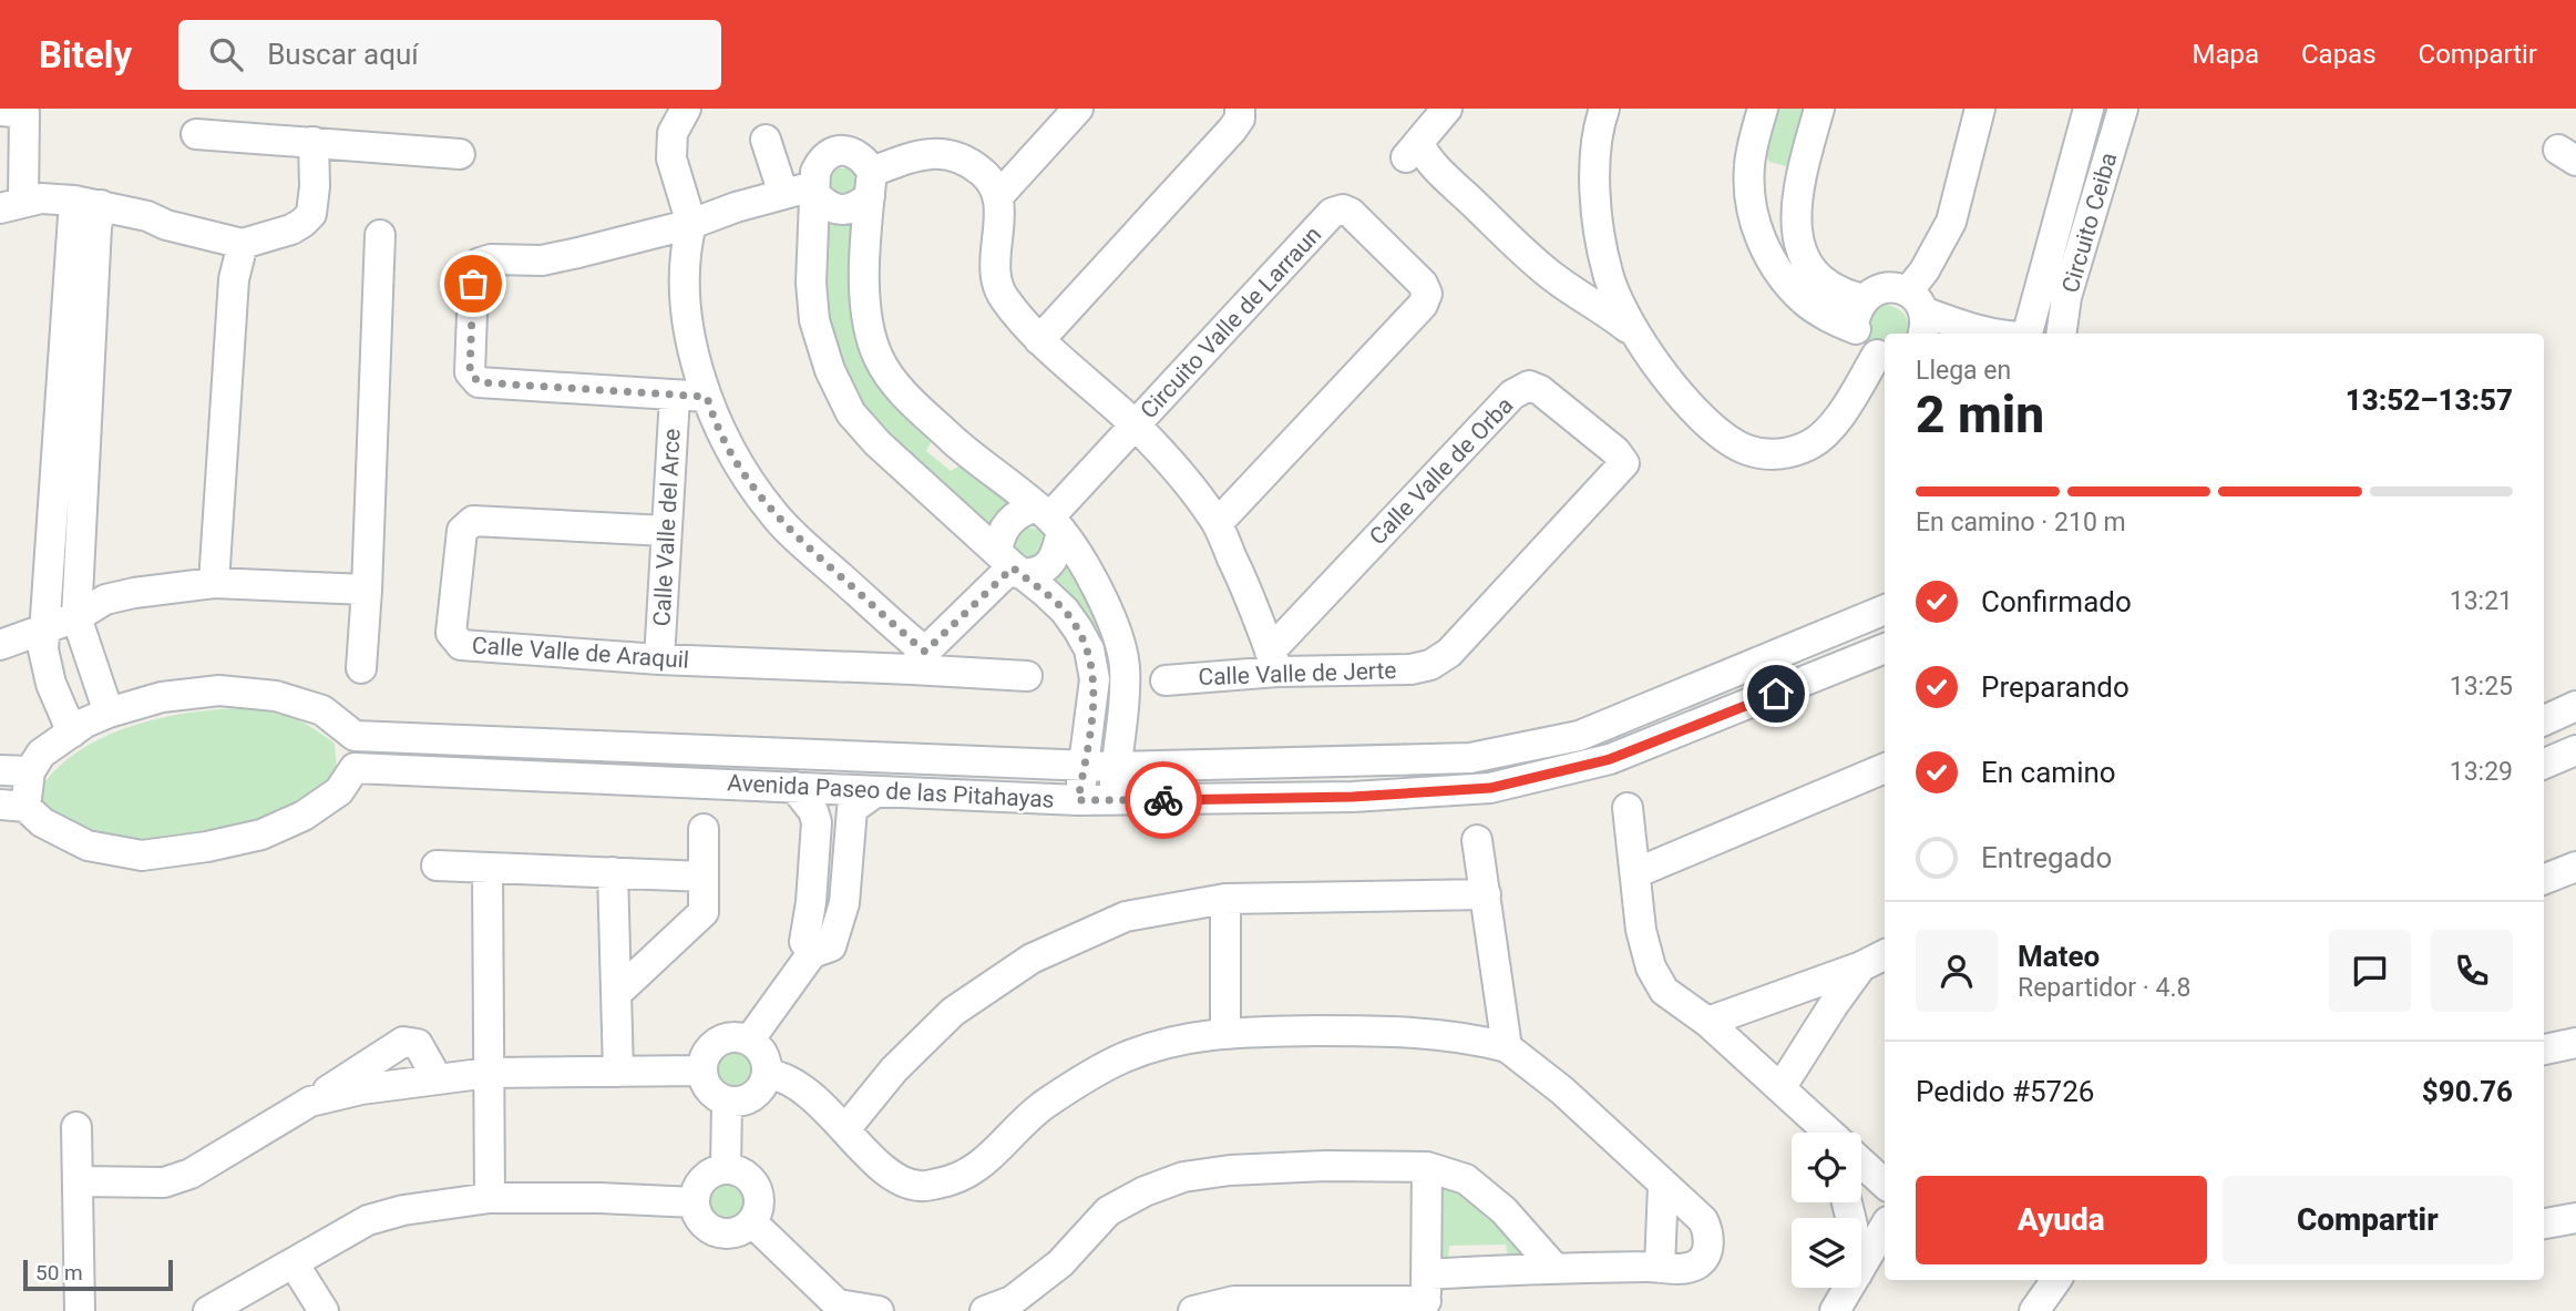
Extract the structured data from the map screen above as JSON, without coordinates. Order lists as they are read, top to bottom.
{
  "streets": {
    "street": [
      "Circuito Ceiba",
      "Circuito Valle de Larraun",
      "Calle Valle de Orba",
      "Calle Valle del Arce",
      "Calle Valle de Araquil",
      "Calle Valle de Jerte",
      "Avenida Paseo de las Pitahayas"
    ]
  },
  "crossings": [
    ["Circuito Valle de Larraun", "Calle Valle de Araquil"],
    ["Calle Valle de Orba", "Calle Valle de Jerte"],
    ["Calle Valle del Arce", "Calle Valle de Araquil"]
  ],
  "scale_bar": "50 m",
  "page": {
    "header": "Bitely",
    "search": "Buscar aquí",
    "nav": ["Mapa", "Capas", "Compartir"],
    "heading": ["2 min", "Llega en", "13:52–13:57"],
    "panel": [
      "Mateo",
      "Repartidor · 4.8",
      "Pedido #5726",
      "$90.76"
    ],
    "bar": "En camino · 210 m",
    "list": [
      ["Confirmado", "13:21"],
      ["Preparando", "13:25"],
      ["En camino", "13:29"],
      "Entregado"
    ],
    "buttons": ["Ayuda", "Compartir"],
    "scale": "50 m"
  }
}
